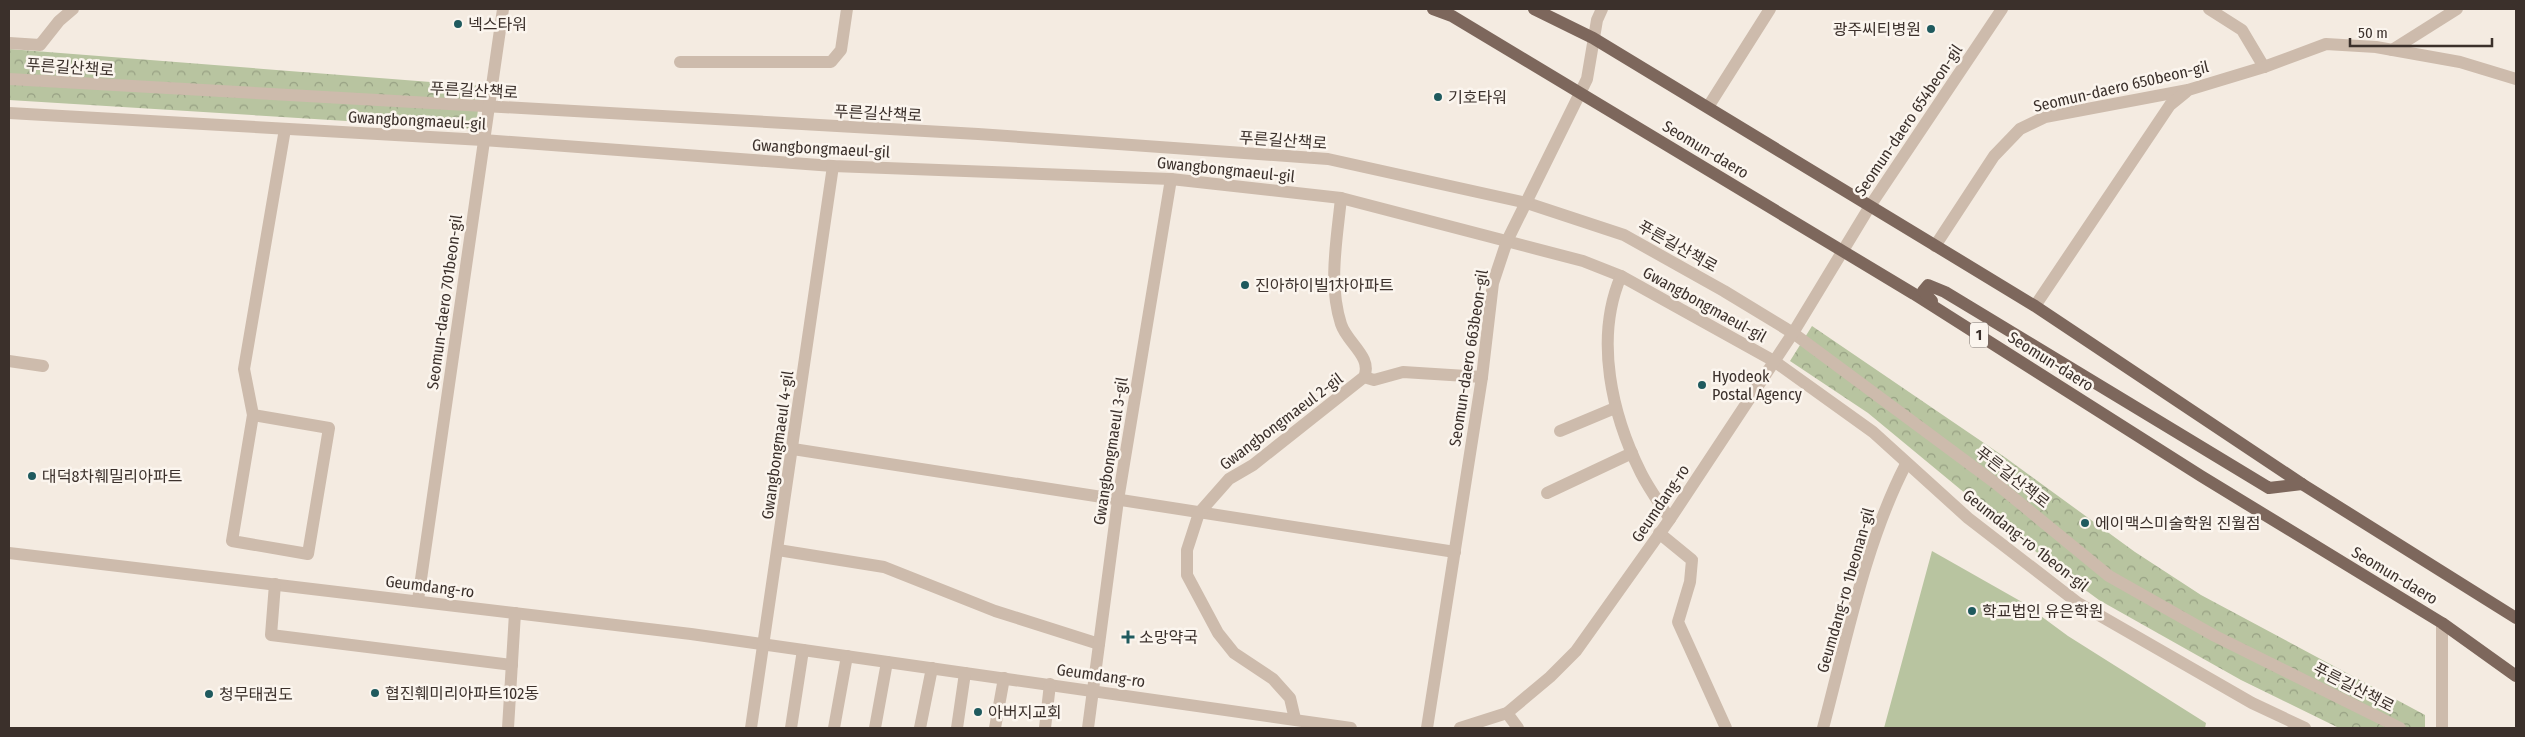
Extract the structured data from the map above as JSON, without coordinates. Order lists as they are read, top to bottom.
{
  "streets": {
    "main road": ["Seomun-daero", "1"],
    "street": [
      "푸른길산책로",
      "Seomun-daero 650beon-gil",
      "Gwangbongmaeul-gil",
      "Seomun-daero 654beon-gil",
      "Seomun-daero 701beon-gil",
      "Seomun-daero 663beon-gil",
      "Gwangbongmaeul 2-gil",
      "Gwangbongmaeul 4-gil",
      "Gwangbongmaeul 3-gil",
      "Geumdang-ro",
      "Geumdang-ro 1beon-gil",
      "Geumdang-ro 1beonan-gil"
    ]
  },
  "crossings": [
    ["푸른길산책로", "Seomun-daero 701beon-gil"],
    ["푸른길산책로", "Seomun-daero 663beon-gil"],
    ["푸른길산책로", "Geumdang-ro"],
    ["Seomun-daero 650beon-gil", "Seomun-daero"],
    ["Gwangbongmaeul-gil", "Seomun-daero 701beon-gil"],
    ["Gwangbongmaeul-gil", "Seomun-daero 663beon-gil"],
    ["Gwangbongmaeul-gil", "Gwangbongmaeul 2-gil"],
    ["Gwangbongmaeul-gil", "Gwangbongmaeul 4-gil"],
    ["Gwangbongmaeul-gil", "Gwangbongmaeul 3-gil"],
    ["Gwangbongmaeul-gil", "Geumdang-ro"],
    ["Gwangbongmaeul-gil", "Geumdang-ro 1beon-gil"],
    ["Seomun-daero 654beon-gil", "Seomun-daero"],
    ["Seomun-daero 654beon-gil", "Geumdang-ro"],
    ["Seomun-daero", "Seomun-daero 663beon-gil"],
    ["Seomun-daero", "Geumdang-ro"],
    ["Seomun-daero 701beon-gil", "Geumdang-ro"],
    ["Gwangbongmaeul 2-gil", "Geumdang-ro"],
    ["Gwangbongmaeul 4-gil", "Geumdang-ro"],
    ["Gwangbongmaeul 3-gil", "Geumdang-ro"],
    ["Geumdang-ro", "Geumdang-ro 1beon-gil"],
    ["Geumdang-ro 1beon-gil", "Geumdang-ro 1beonan-gil"]
  ],
  "places": {
    "other": [
      "넥스타워",
      "광주씨티병원",
      "기호타워",
      "진아하이빌1차아파트",
      "Hyodeok Postal Agency",
      "대덕8차훼밀리아파트",
      "에이맥스미술학원 진월점",
      "학교법인 유은학원",
      "협진훼미리아파트102동",
      "청무태권도",
      "아버지교회"
    ],
    "health": ["소망약국"]
  },
  "scale_bar": "50 m"
}
